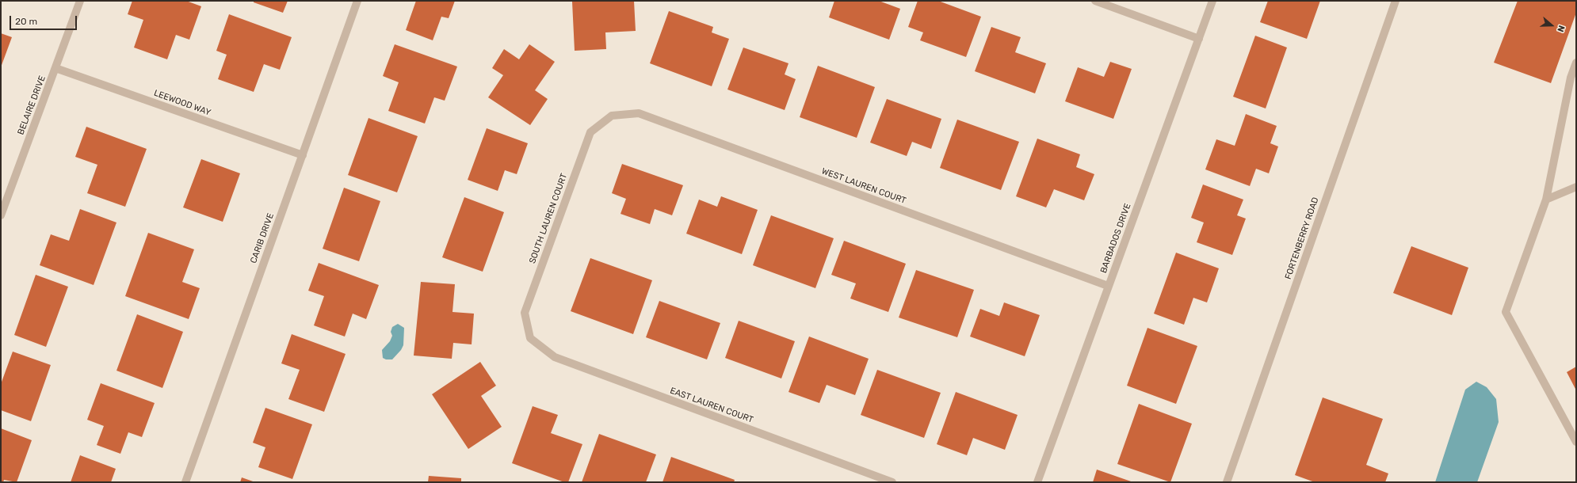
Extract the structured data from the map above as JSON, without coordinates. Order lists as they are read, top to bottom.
{
  "streets": {
    "street": [
      "LEEWOOD WAY",
      "BELAIRE DRIVE",
      "WEST LAUREN COURT",
      "SOUTH LAUREN COURT",
      "CARIB DRIVE",
      "BARBADOS DRIVE",
      "FORTENBERRY ROAD",
      "EAST LAUREN COURT"
    ]
  },
  "crossings": [
    ["LEEWOOD WAY", "BELAIRE DRIVE"],
    ["LEEWOOD WAY", "CARIB DRIVE"],
    ["WEST LAUREN COURT", "SOUTH LAUREN COURT"],
    ["WEST LAUREN COURT", "BARBADOS DRIVE"],
    ["SOUTH LAUREN COURT", "EAST LAUREN COURT"]
  ],
  "scale_bar": "20 m",
  "north": "right"
}
